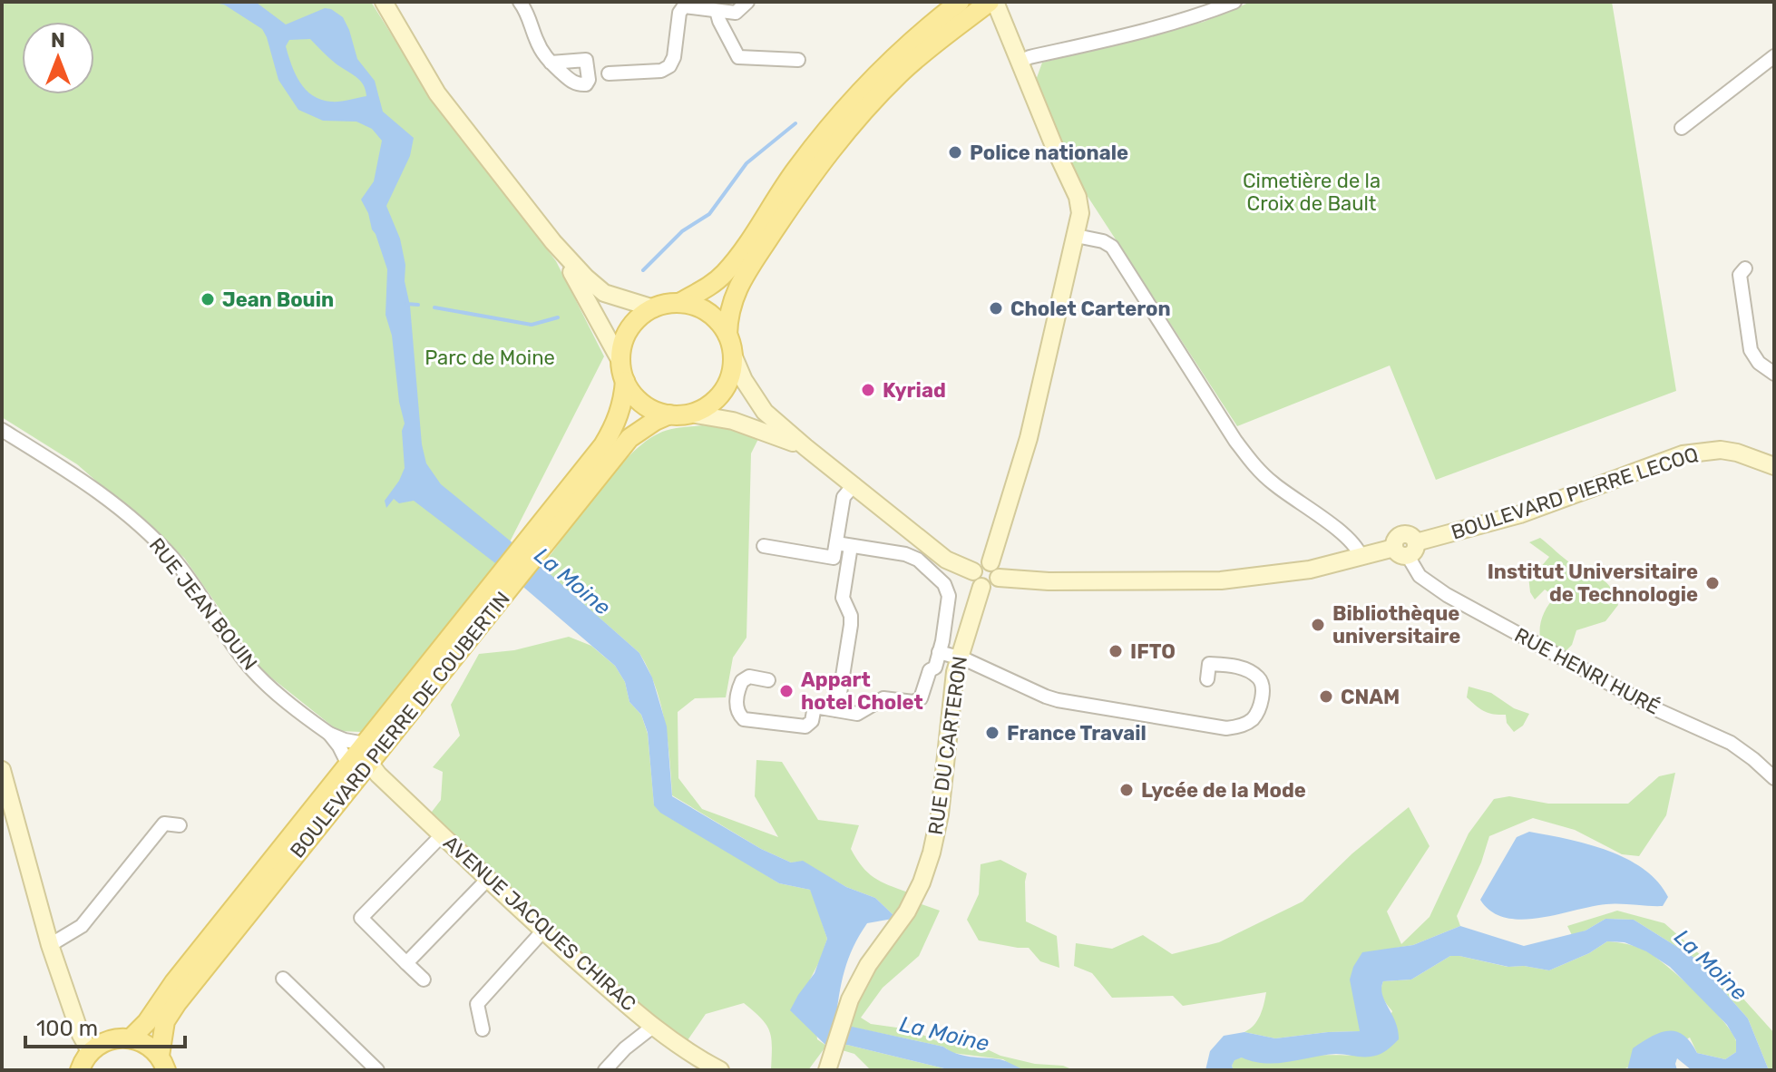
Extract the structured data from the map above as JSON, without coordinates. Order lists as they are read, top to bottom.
{
  "streets": {
    "main road": ["BOULEVARD PIERRE DE COUBERTIN"],
    "street": [
      "BOULEVARD PIERRE LECOQ",
      "RUE JEAN BOUIN",
      "RUE HENRI HURÉ",
      "RUE DU CARTERON",
      "AVENUE JACQUES CHIRAC"
    ]
  },
  "crossings": [
    ["BOULEVARD PIERRE LECOQ", "RUE HENRI HURÉ"],
    ["BOULEVARD PIERRE LECOQ", "RUE DU CARTERON"],
    ["RUE JEAN BOUIN", "BOULEVARD PIERRE DE COUBERTIN"],
    ["BOULEVARD PIERRE DE COUBERTIN", "AVENUE JACQUES CHIRAC"]
  ],
  "water": ["La Moine"],
  "parks": ["Cimetière de la Croix de Bault", "Parc de Moine"],
  "places": [
    "Police nationale",
    "Jean Bouin",
    "Cholet Carteron",
    "Kyriad",
    "Institut Universitaire de Technologie",
    "Bibliothèque universitaire",
    "IFTO",
    "Appart hotel Cholet",
    "CNAM",
    "France Travail",
    "Lycée de la Mode"
  ],
  "scale_bar": "100 m",
  "north": "top"
}
